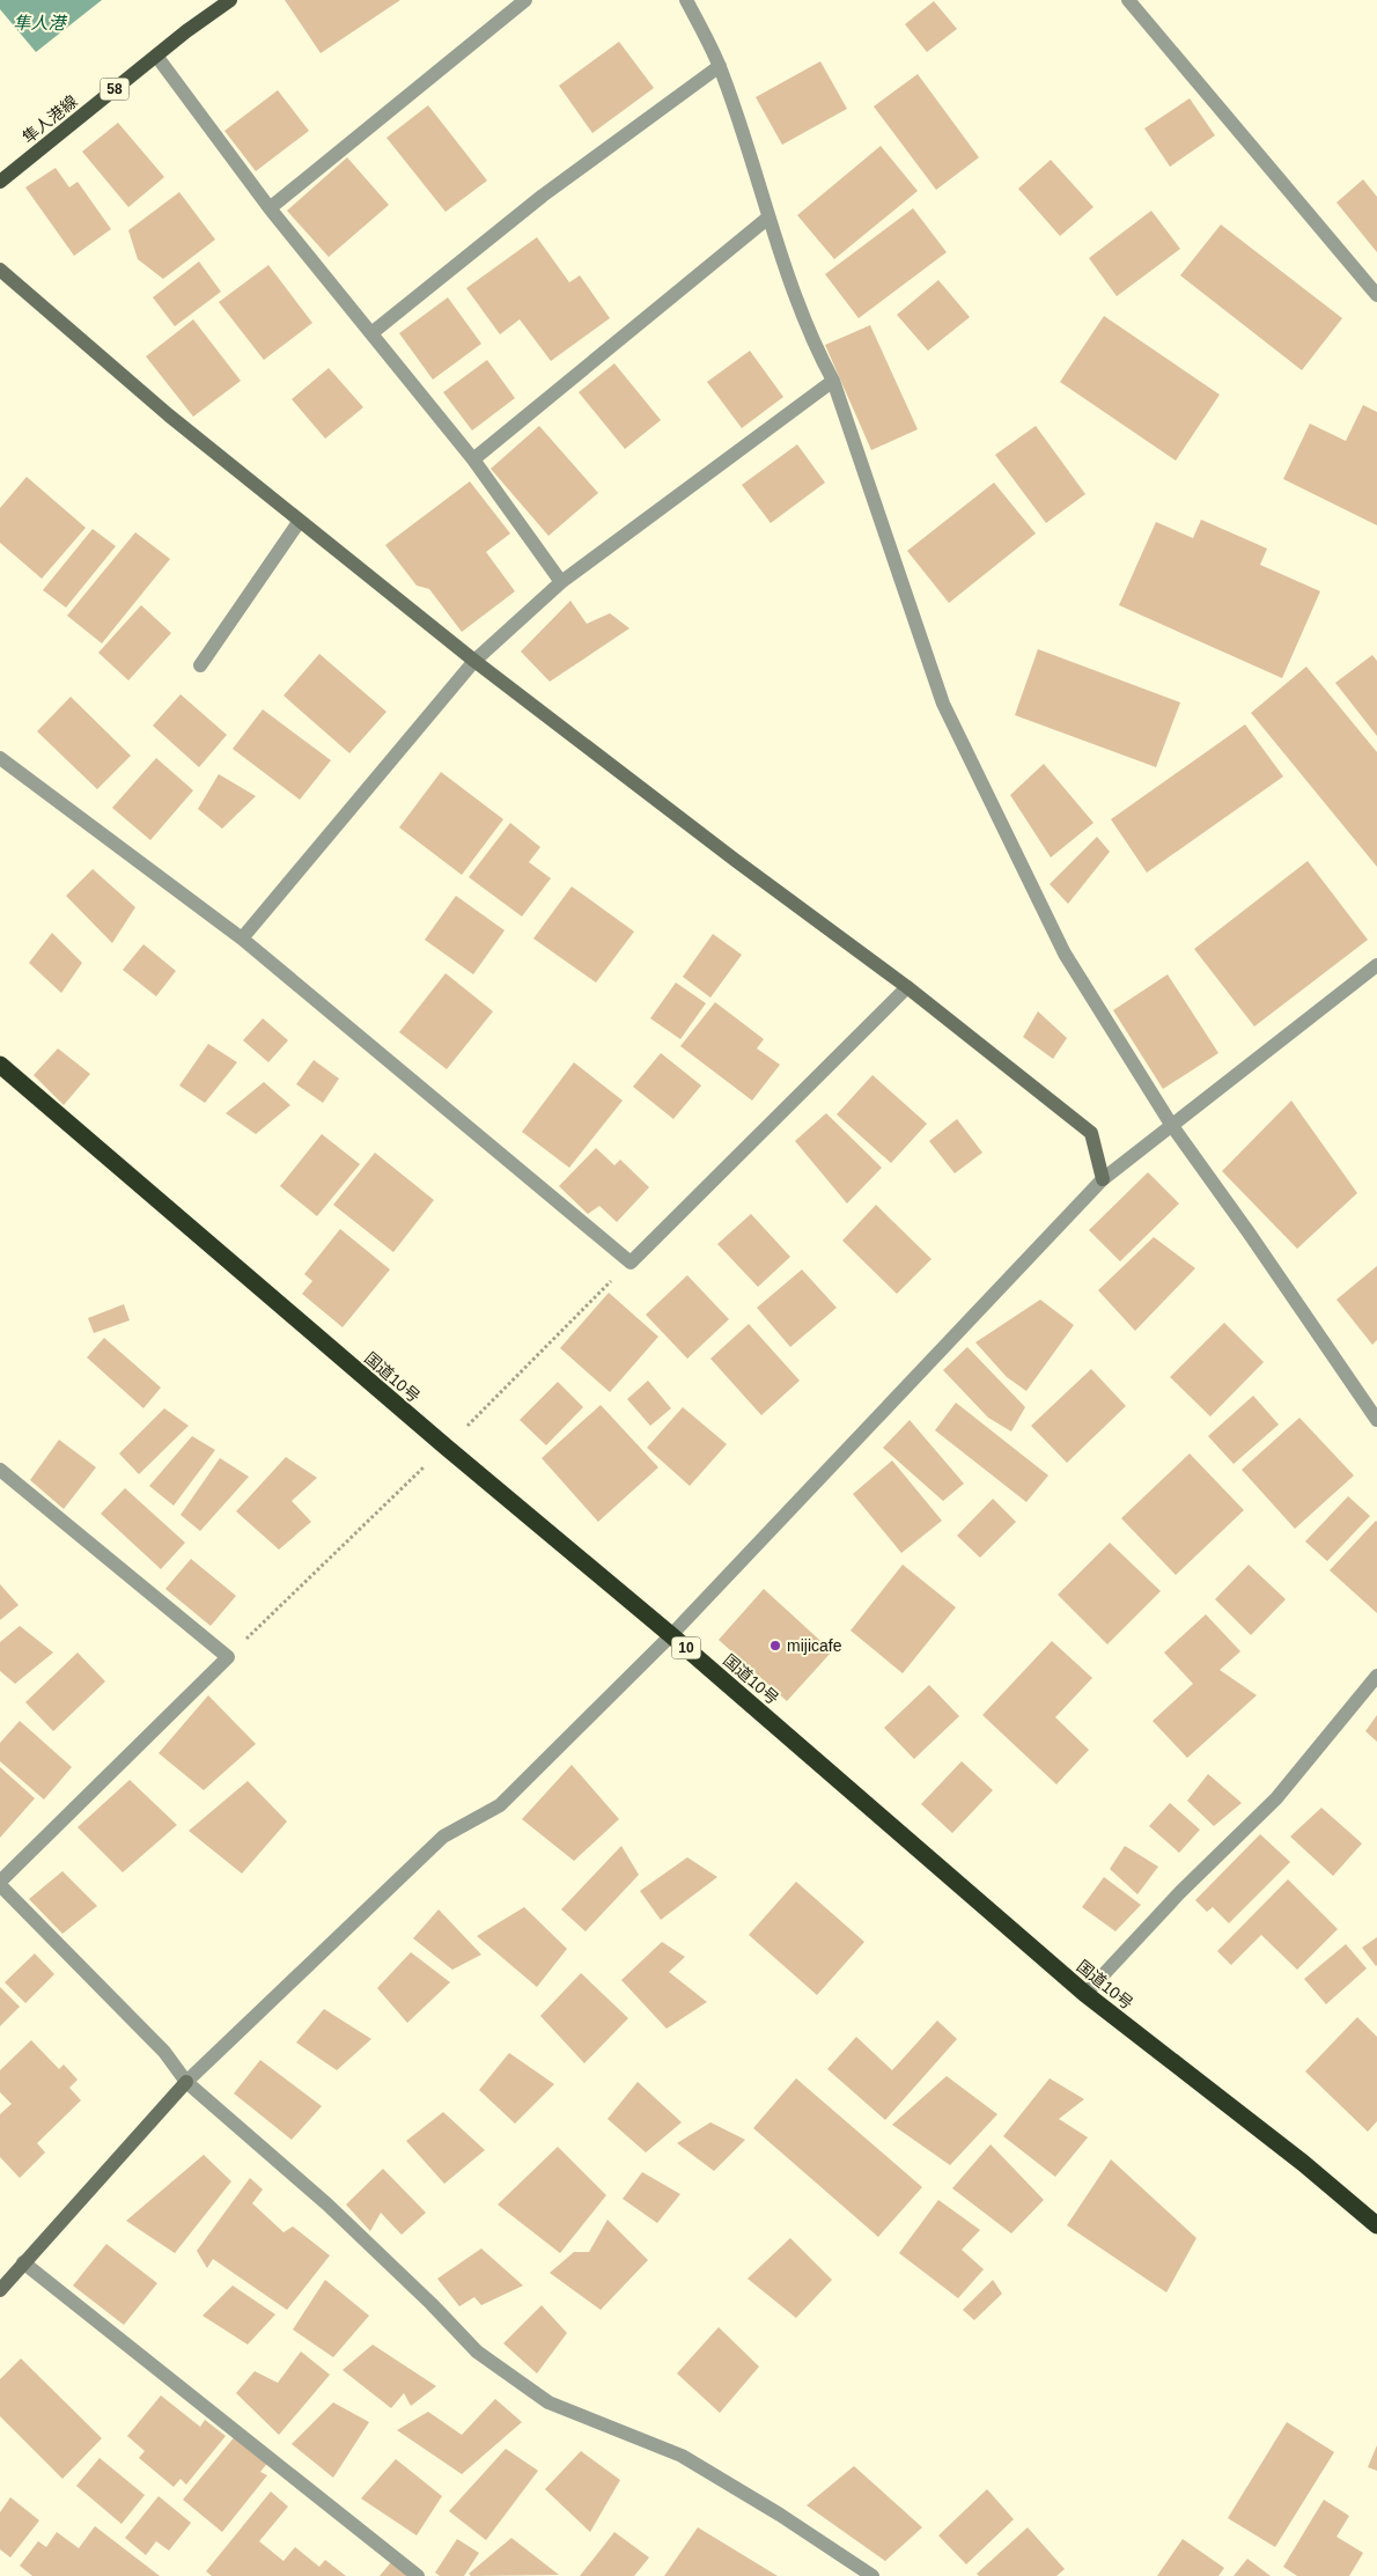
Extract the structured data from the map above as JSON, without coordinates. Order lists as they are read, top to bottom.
{
  "streets": {
    "highway": ["国道10号", "10"],
    "main road": ["58", "隼人港線"]
  },
  "water": ["隼人港"],
  "places": ["mijicafe"]
}
